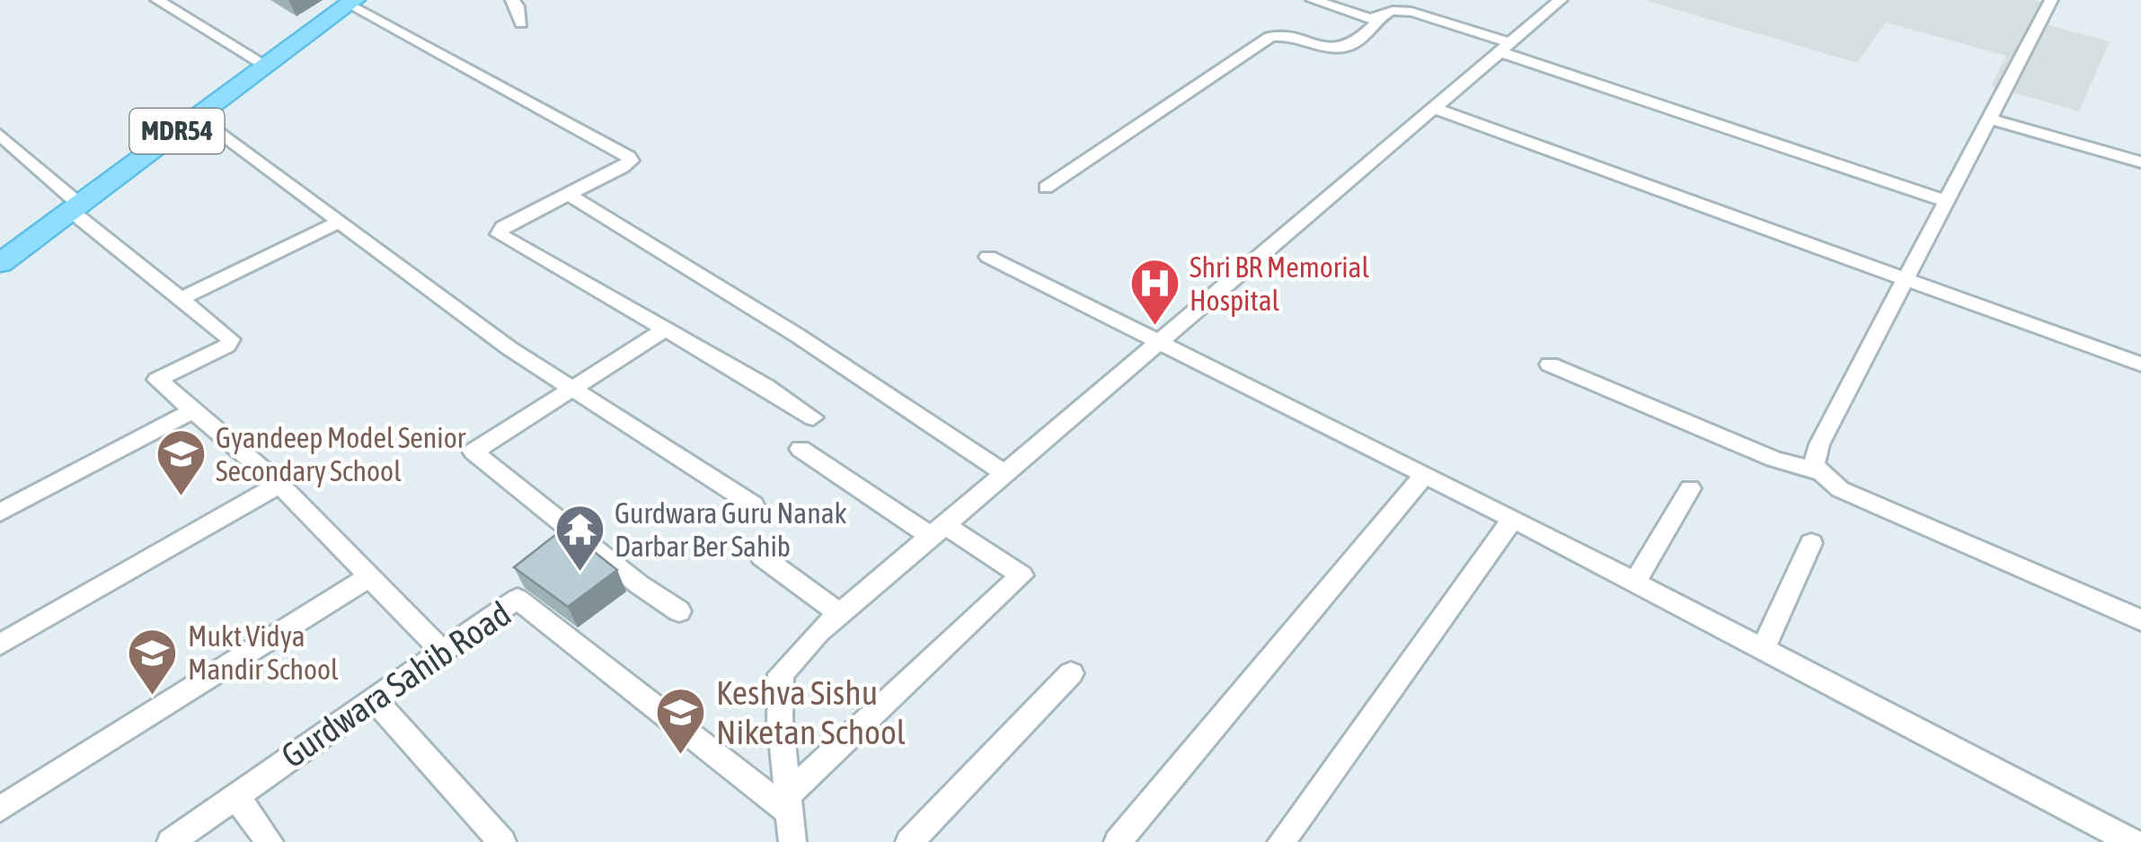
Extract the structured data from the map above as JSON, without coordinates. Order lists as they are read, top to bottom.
{
  "streets": {
    "main road": ["MDR54"],
    "street": ["Gurdwara Sahib Road"]
  },
  "places": {
    "hospital": ["Shri BR Memorial Hospital"],
    "school or university": ["Gyandeep Model Senior Secondary School", "Mukt Vidya Mandir School", "Keshva Sishu Niketan School"],
    "temple": ["Gurdwara Guru Nanak Darbar Ber Sahib"]
  }
}
